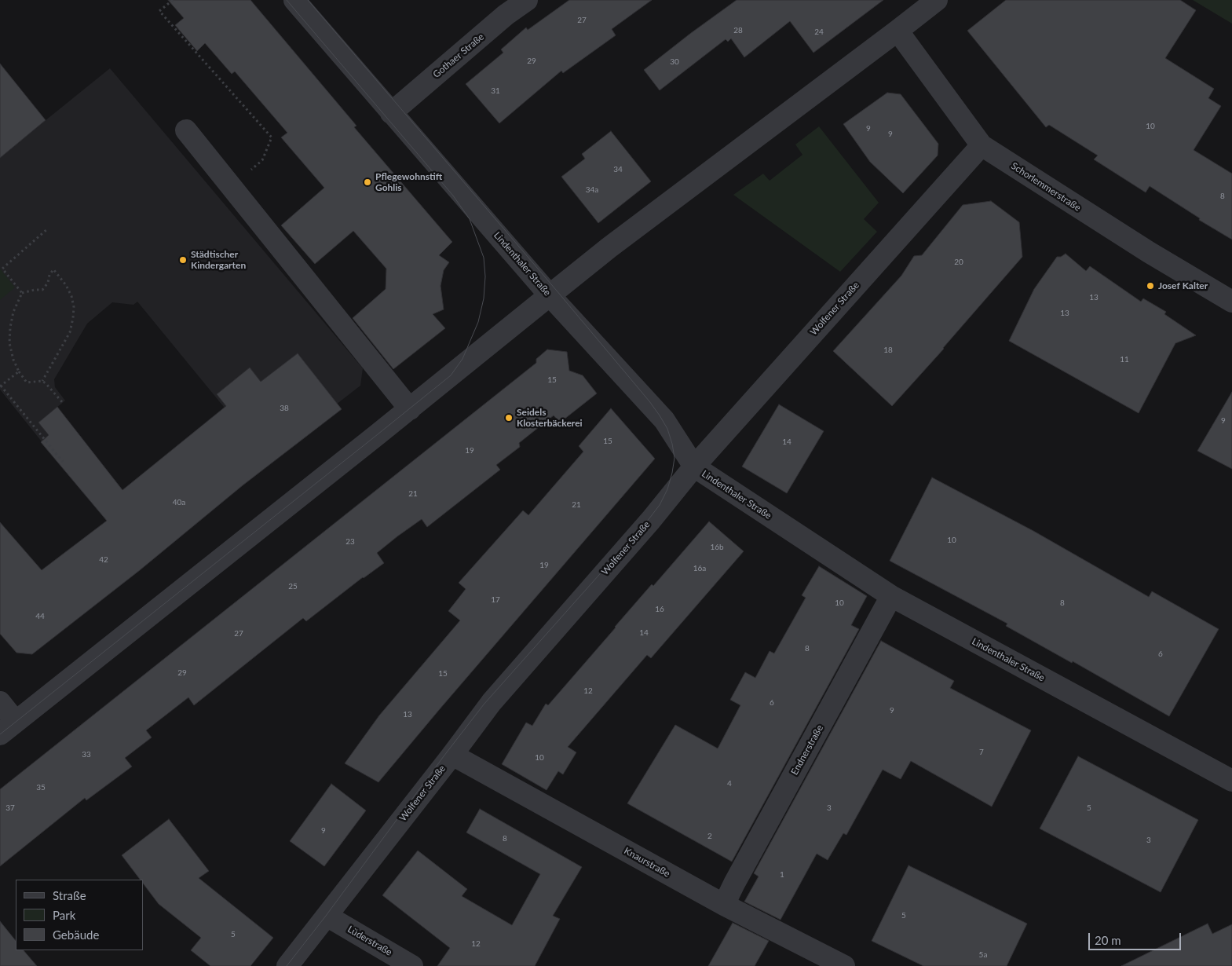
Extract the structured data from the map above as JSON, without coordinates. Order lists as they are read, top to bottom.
{
  "streets": {
    "street": [
      "Gothaer Straße",
      "Schorlemmerstraße",
      "Lindenthaler Straße",
      "Wolfener Straße",
      "Endnerstraße",
      "Knaurstraße",
      "Lüderstraße"
    ]
  },
  "crossings": [
    ["Gothaer Straße", "Lindenthaler Straße"],
    ["Schorlemmerstraße", "Wolfener Straße"],
    ["Lindenthaler Straße", "Wolfener Straße"],
    ["Lindenthaler Straße", "Endnerstraße"],
    ["Wolfener Straße", "Knaurstraße"],
    ["Wolfener Straße", "Lüderstraße"],
    ["Endnerstraße", "Knaurstraße"]
  ],
  "places": [
    "Pflegewohnstift Gohlis",
    "Städtischer Kindergarten",
    "Josef Kalter",
    "Seidels Klosterbäckerei"
  ],
  "house_numbers": [
    "27",
    "28",
    "24",
    "29",
    "30",
    "31",
    "10",
    "9",
    "9",
    "34",
    "34a",
    "8",
    "20",
    "13",
    "13",
    "18",
    "11",
    "15",
    "38",
    "9",
    "15",
    "14",
    "19",
    "21",
    "40a",
    "21",
    "10",
    "23",
    "16b",
    "42",
    "19",
    "16a",
    "25",
    "17",
    "10",
    "8",
    "16",
    "44",
    "14",
    "27",
    "8",
    "6",
    "29",
    "15",
    "12",
    "6",
    "9",
    "13",
    "7",
    "33",
    "10",
    "4",
    "35",
    "37",
    "3",
    "5",
    "9",
    "2",
    "8",
    "3",
    "1",
    "5",
    "5",
    "12",
    "5a"
  ],
  "legend": ["Straße", "Park", "Gebäude"],
  "scale_bar": "20 m"
}
